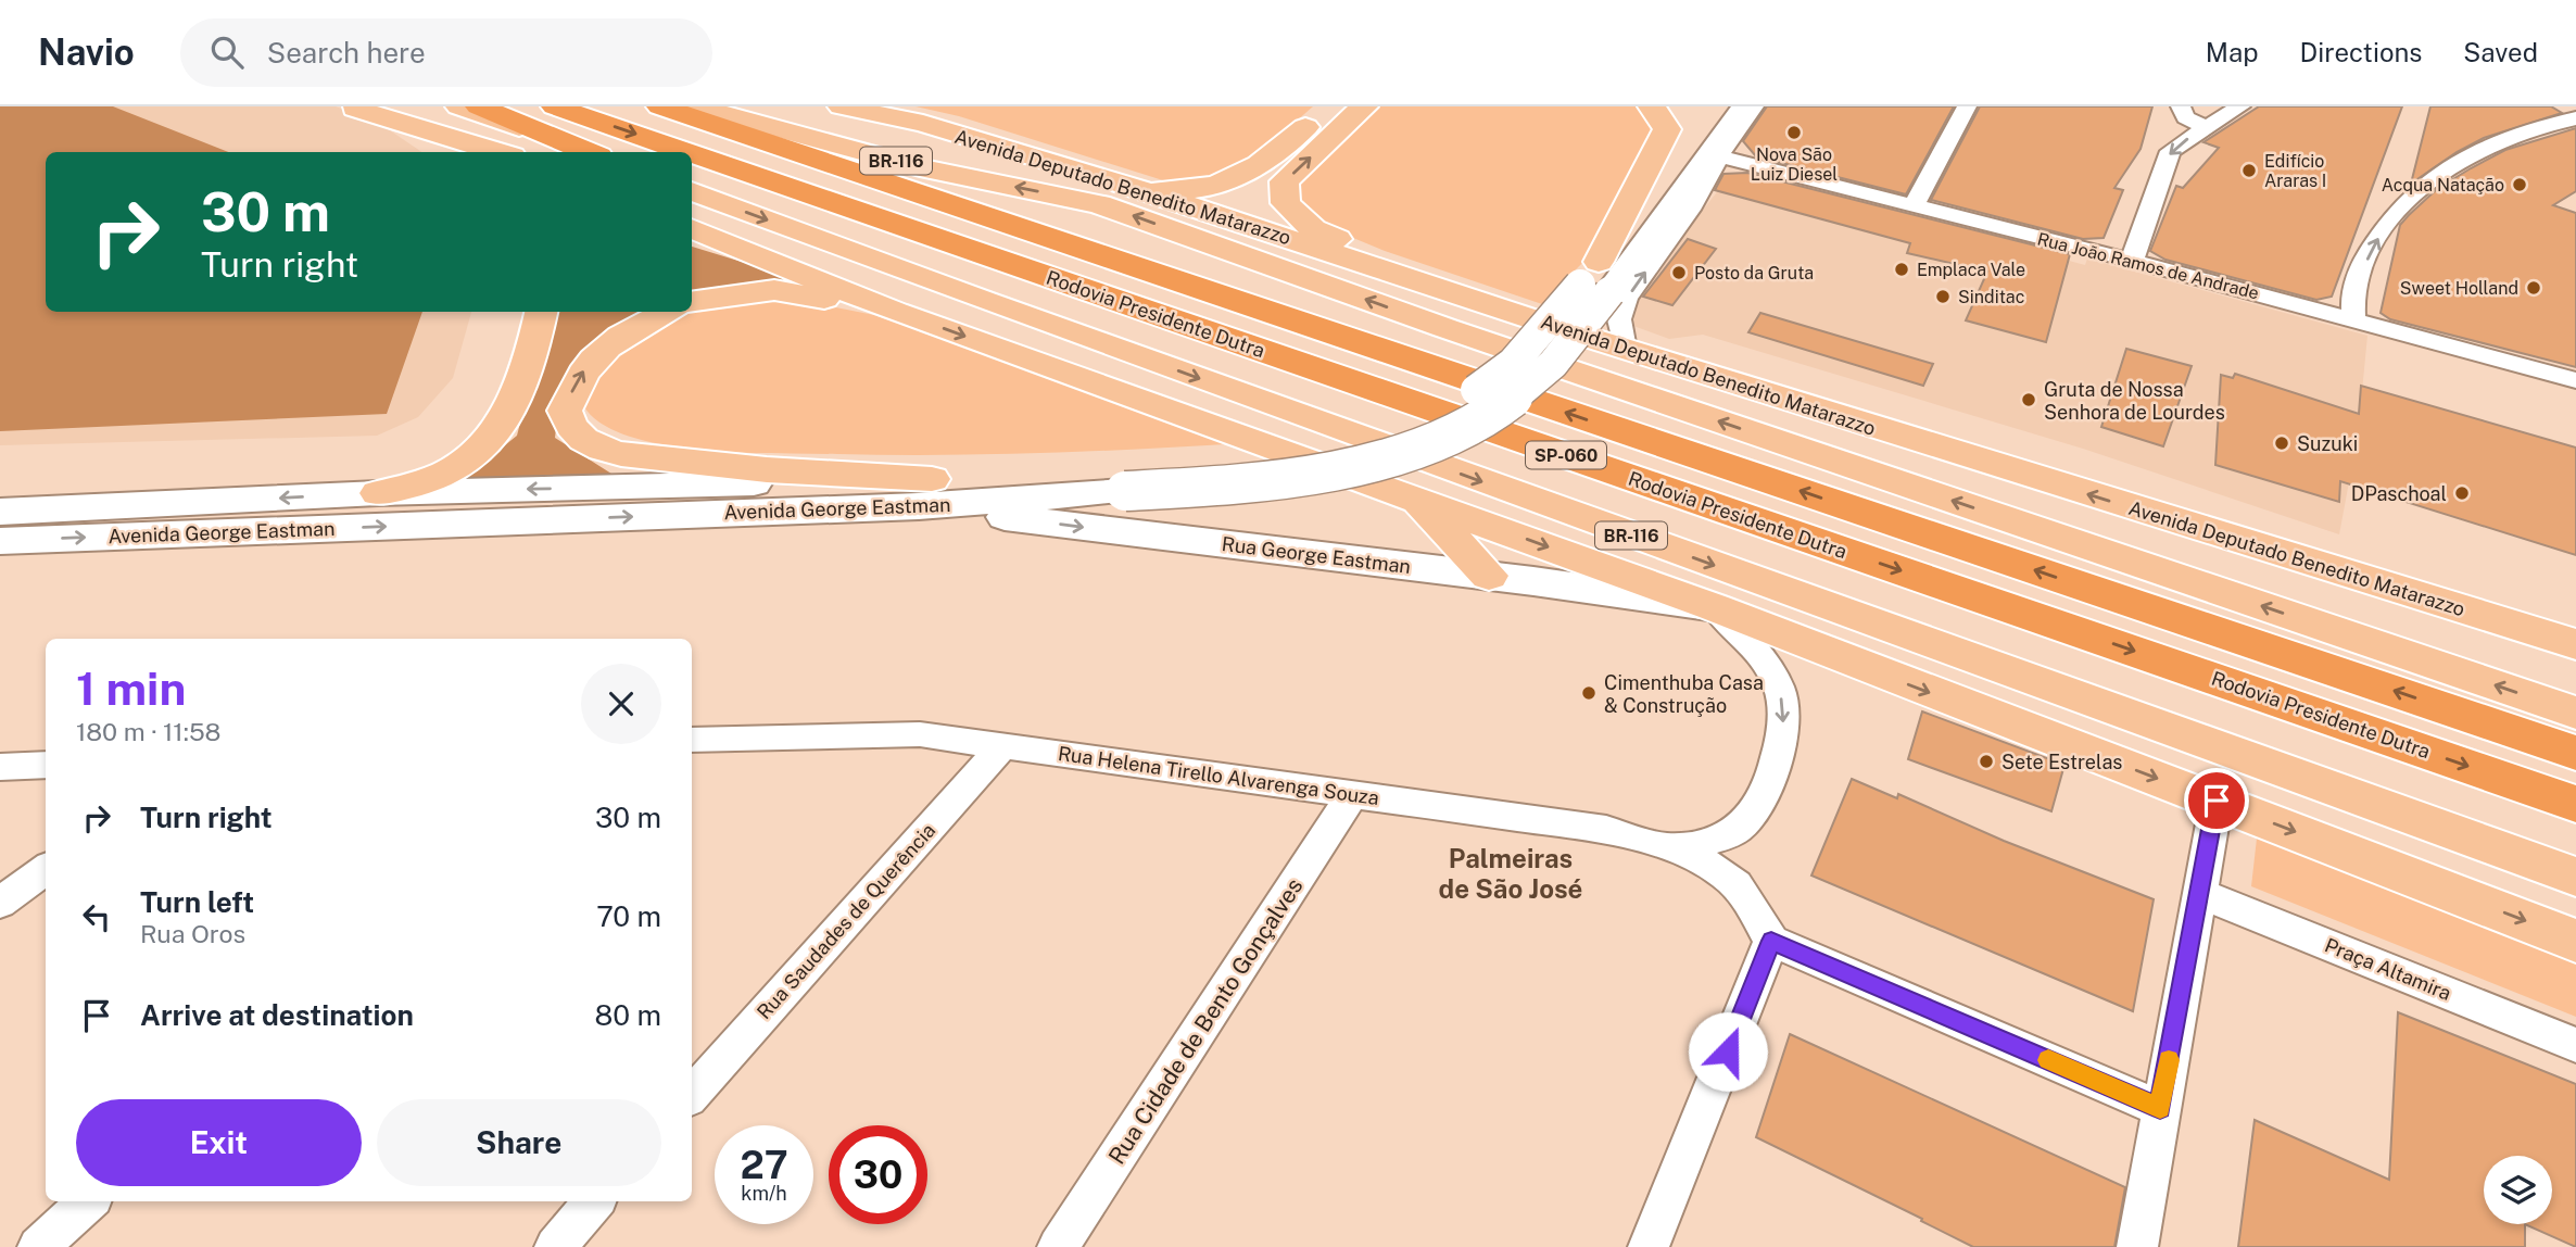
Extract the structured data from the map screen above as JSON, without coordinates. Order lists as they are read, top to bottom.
{
  "streets": {
    "highway": ["Rodovia Presidente Dutra", "SP-060"],
    "main road": [
      "BR-116",
      "Avenida Deputado Benedito Matarazzo",
      "Avenida George Eastman",
      "Rua George Eastman"
    ],
    "street": [
      "Rua João Ramos de Andrade",
      "Rua Helena Tirello Alvarenga Souza",
      "Rua Saudades de Querência",
      "Praça Altamira",
      "Rua Cidade de Bento Gonçalves"
    ]
  },
  "crossings": [
    ["Avenida George Eastman", "Rua George Eastman"],
    ["Rua Helena Tirello Alvarenga Souza", "Rua Saudades de Querência"],
    ["Rua Helena Tirello Alvarenga Souza", "Rua Cidade de Bento Gonçalves"]
  ],
  "districts": ["Palmeiras de São José"],
  "places": [
    "Nova São Luiz Diesel",
    "Edifício Araras I",
    "Acqua Natação",
    "Emplaca Vale",
    "Posto da Gruta",
    "Sweet Holland",
    "Sinditac",
    "Gruta de Nossa Senhora de Lourdes",
    "Suzuki",
    "DPaschoal",
    "Cimenthuba Casa & Construção",
    "Sete Estrelas"
  ],
  "page": {
    "header": "Navio",
    "search": "Search here",
    "nav": ["Map", "Directions", "Saved"],
    "turn": ["30 m", "Turn right"],
    "heading": ["1 min", "180 m · 11:58"],
    "list": [
      {
        "name": "Turn right",
        "value": "30 m"
      },
      {
        "name": "Turn left",
        "note": "Rua Oros",
        "value": "70 m"
      },
      {
        "name": "Arrive at destination",
        "value": "80 m"
      }
    ],
    "buttons": ["Exit", "Share"],
    "speed": "27 km/h",
    "limit": "30"
  }
}
